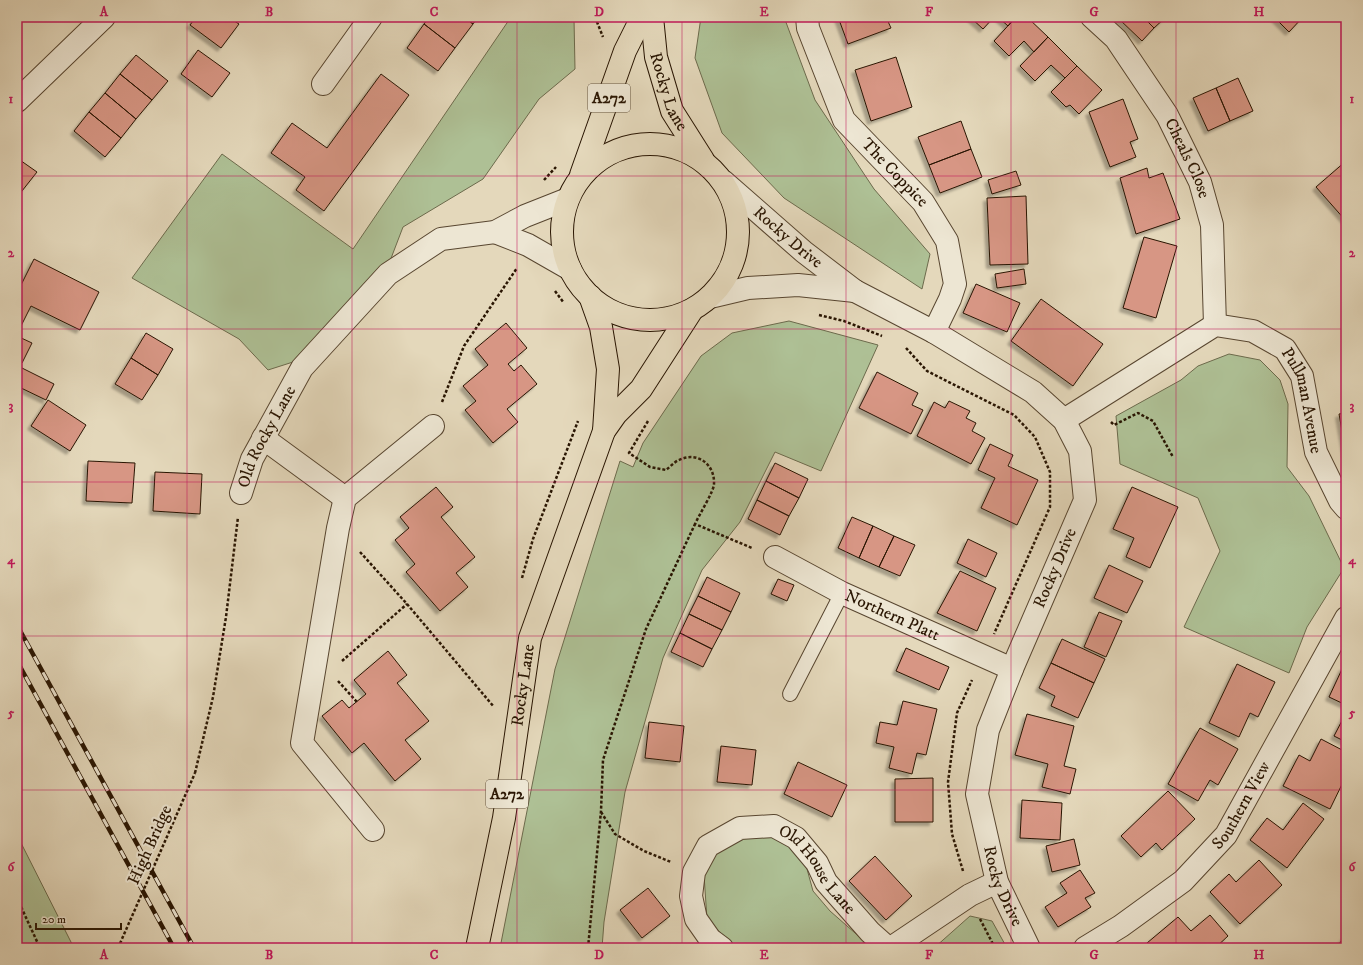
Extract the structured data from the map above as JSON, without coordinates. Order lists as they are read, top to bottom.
{
  "streets": {
    "highway": ["Rocky Lane", "A272"],
    "street": [
      "Cheals Close",
      "The Coppice",
      "Rocky Drive",
      "Pullman Avenue",
      "Old Rocky Lane",
      "Northern Platt",
      "Southern View",
      "Old House Lane"
    ],
    "path": ["High Bridge"]
  },
  "crossings": [
    ["Cheals Close", "Pullman Avenue"],
    ["The Coppice", "Rocky Drive"],
    ["Rocky Drive", "Northern Platt"],
    ["Old Rocky Lane", "High Bridge"]
  ],
  "scale_bar": "20 m",
  "grid": {
    "columns": [
      "A",
      "B",
      "C",
      "D",
      "E",
      "F",
      "G",
      "H"
    ],
    "rows": [
      "1",
      "2",
      "3",
      "4",
      "5",
      "6"
    ]
  }
}
